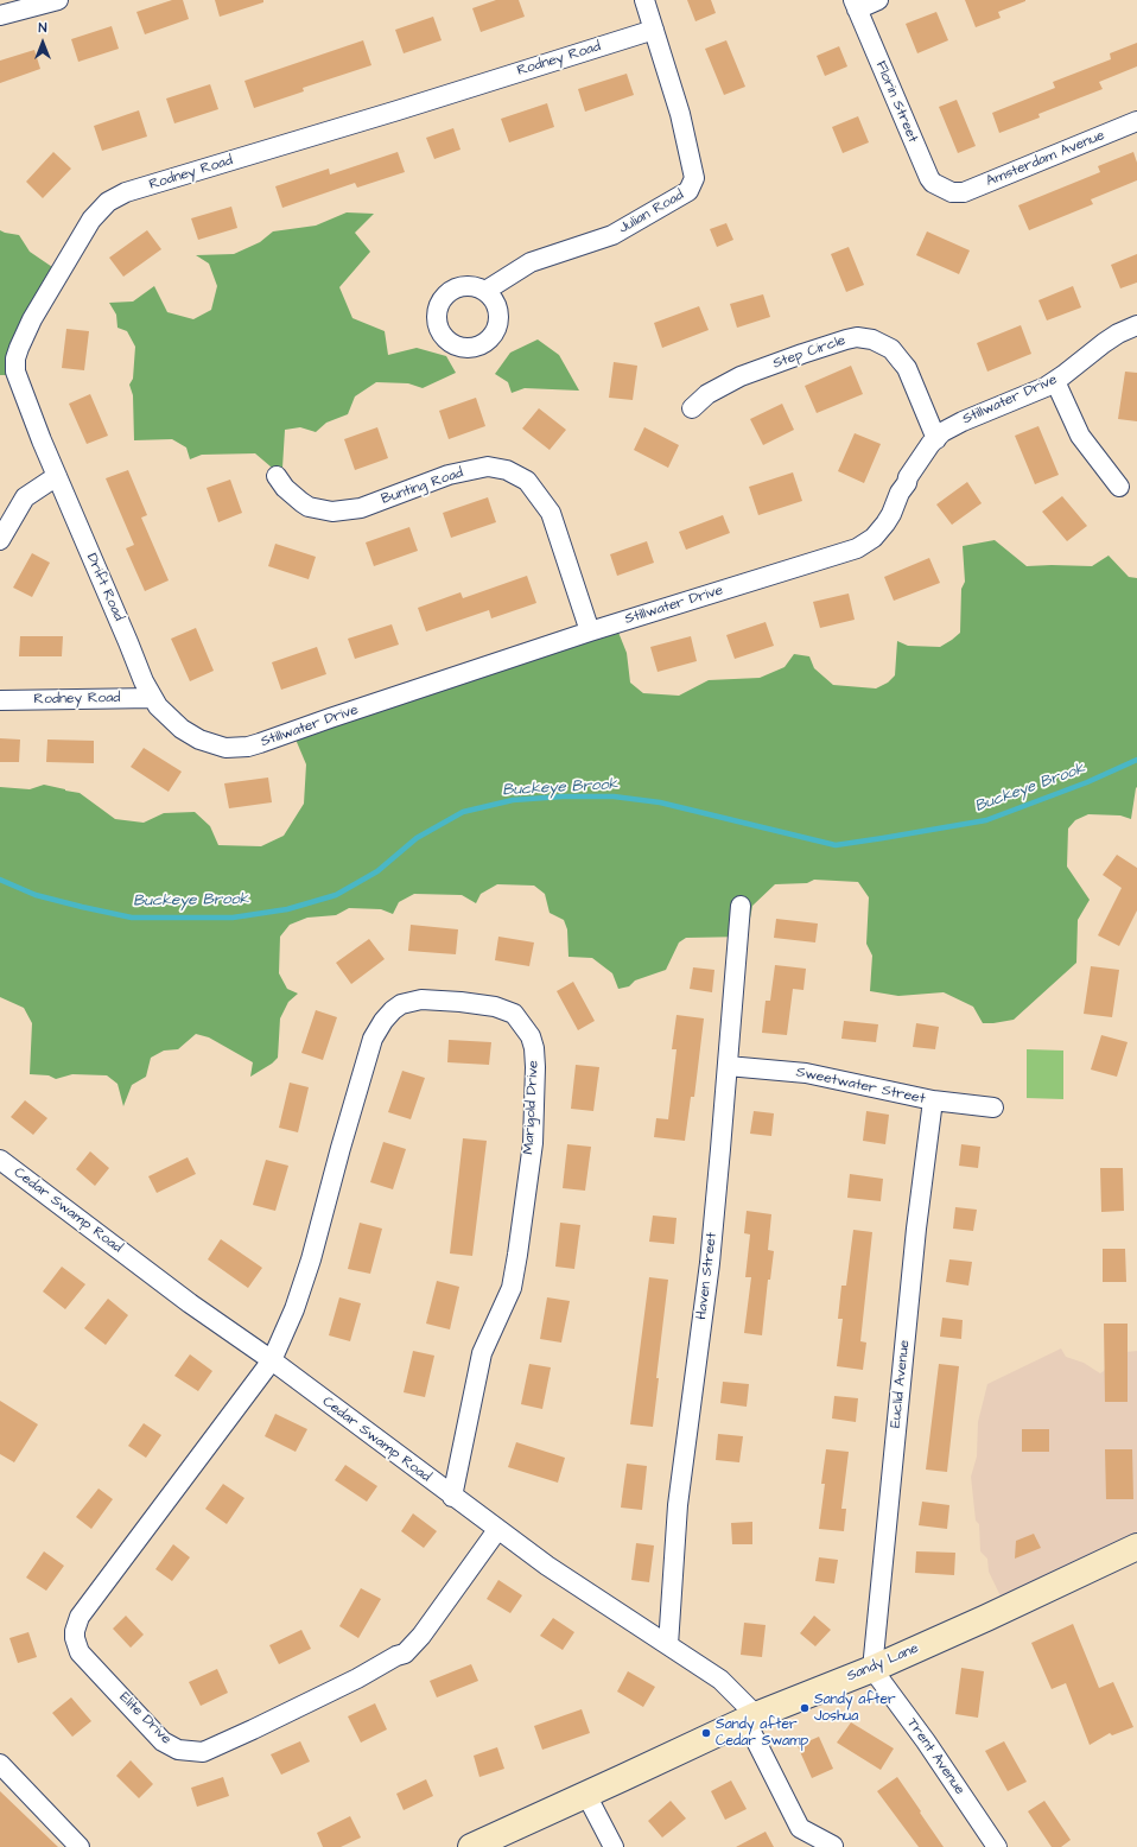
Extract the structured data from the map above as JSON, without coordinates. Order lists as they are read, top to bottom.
{
  "streets": {
    "main road": ["Sandy Lane"],
    "street": [
      "Rodney Road",
      "Florin Street",
      "Amsterdam Avenue",
      "Julian Road",
      "Step Circle",
      "Stillwater Drive",
      "Bunting Road",
      "Drift Road",
      "Sweetwater Street",
      "Marigold Drive",
      "Cedar Swamp Road",
      "Haven Street",
      "Euclid Avenue",
      "Elite Drive",
      "Trent Avenue"
    ]
  },
  "crossings": [
    ["Rodney Road", "Julian Road"],
    ["Rodney Road", "Stillwater Drive"],
    ["Rodney Road", "Drift Road"],
    ["Florin Street", "Amsterdam Avenue"],
    ["Step Circle", "Stillwater Drive"],
    ["Stillwater Drive", "Bunting Road"],
    ["Stillwater Drive", "Drift Road"],
    ["Sweetwater Street", "Haven Street"],
    ["Sweetwater Street", "Euclid Avenue"],
    ["Marigold Drive", "Cedar Swamp Road"],
    ["Marigold Drive", "Elite Drive"],
    ["Cedar Swamp Road", "Haven Street"],
    ["Cedar Swamp Road", "Sandy Lane"],
    ["Cedar Swamp Road", "Elite Drive"],
    ["Euclid Avenue", "Sandy Lane"],
    ["Euclid Avenue", "Trent Avenue"],
    ["Sandy Lane", "Trent Avenue"]
  ],
  "water": ["Buckeye Brook"],
  "places": ["Sandy after Joshua", "Sandy after Cedar Swamp"],
  "north": "top"
}
